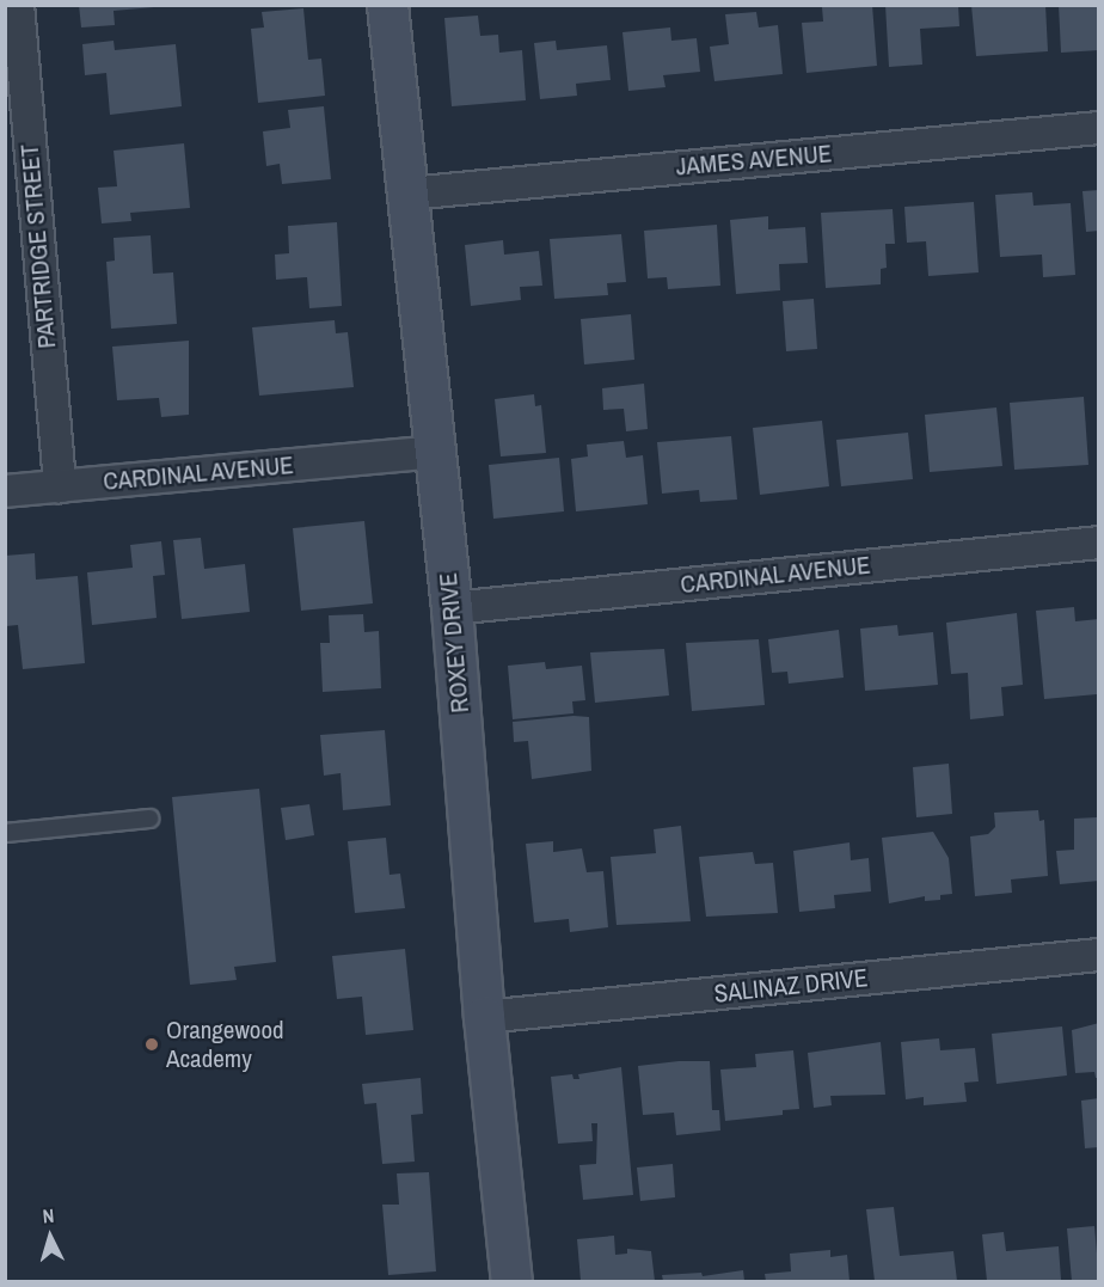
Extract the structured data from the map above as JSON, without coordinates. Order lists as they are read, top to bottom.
{
  "streets": {
    "street": [
      "JAMES AVENUE",
      "PARTRIDGE STREET",
      "CARDINAL AVENUE",
      "ROXEY DRIVE",
      "SALINAZ DRIVE"
    ]
  },
  "crossings": [
    ["JAMES AVENUE", "ROXEY DRIVE"],
    ["PARTRIDGE STREET", "CARDINAL AVENUE"],
    ["CARDINAL AVENUE", "ROXEY DRIVE"],
    ["ROXEY DRIVE", "SALINAZ DRIVE"]
  ],
  "places": ["Orangewood Academy"],
  "north": "top"
}
